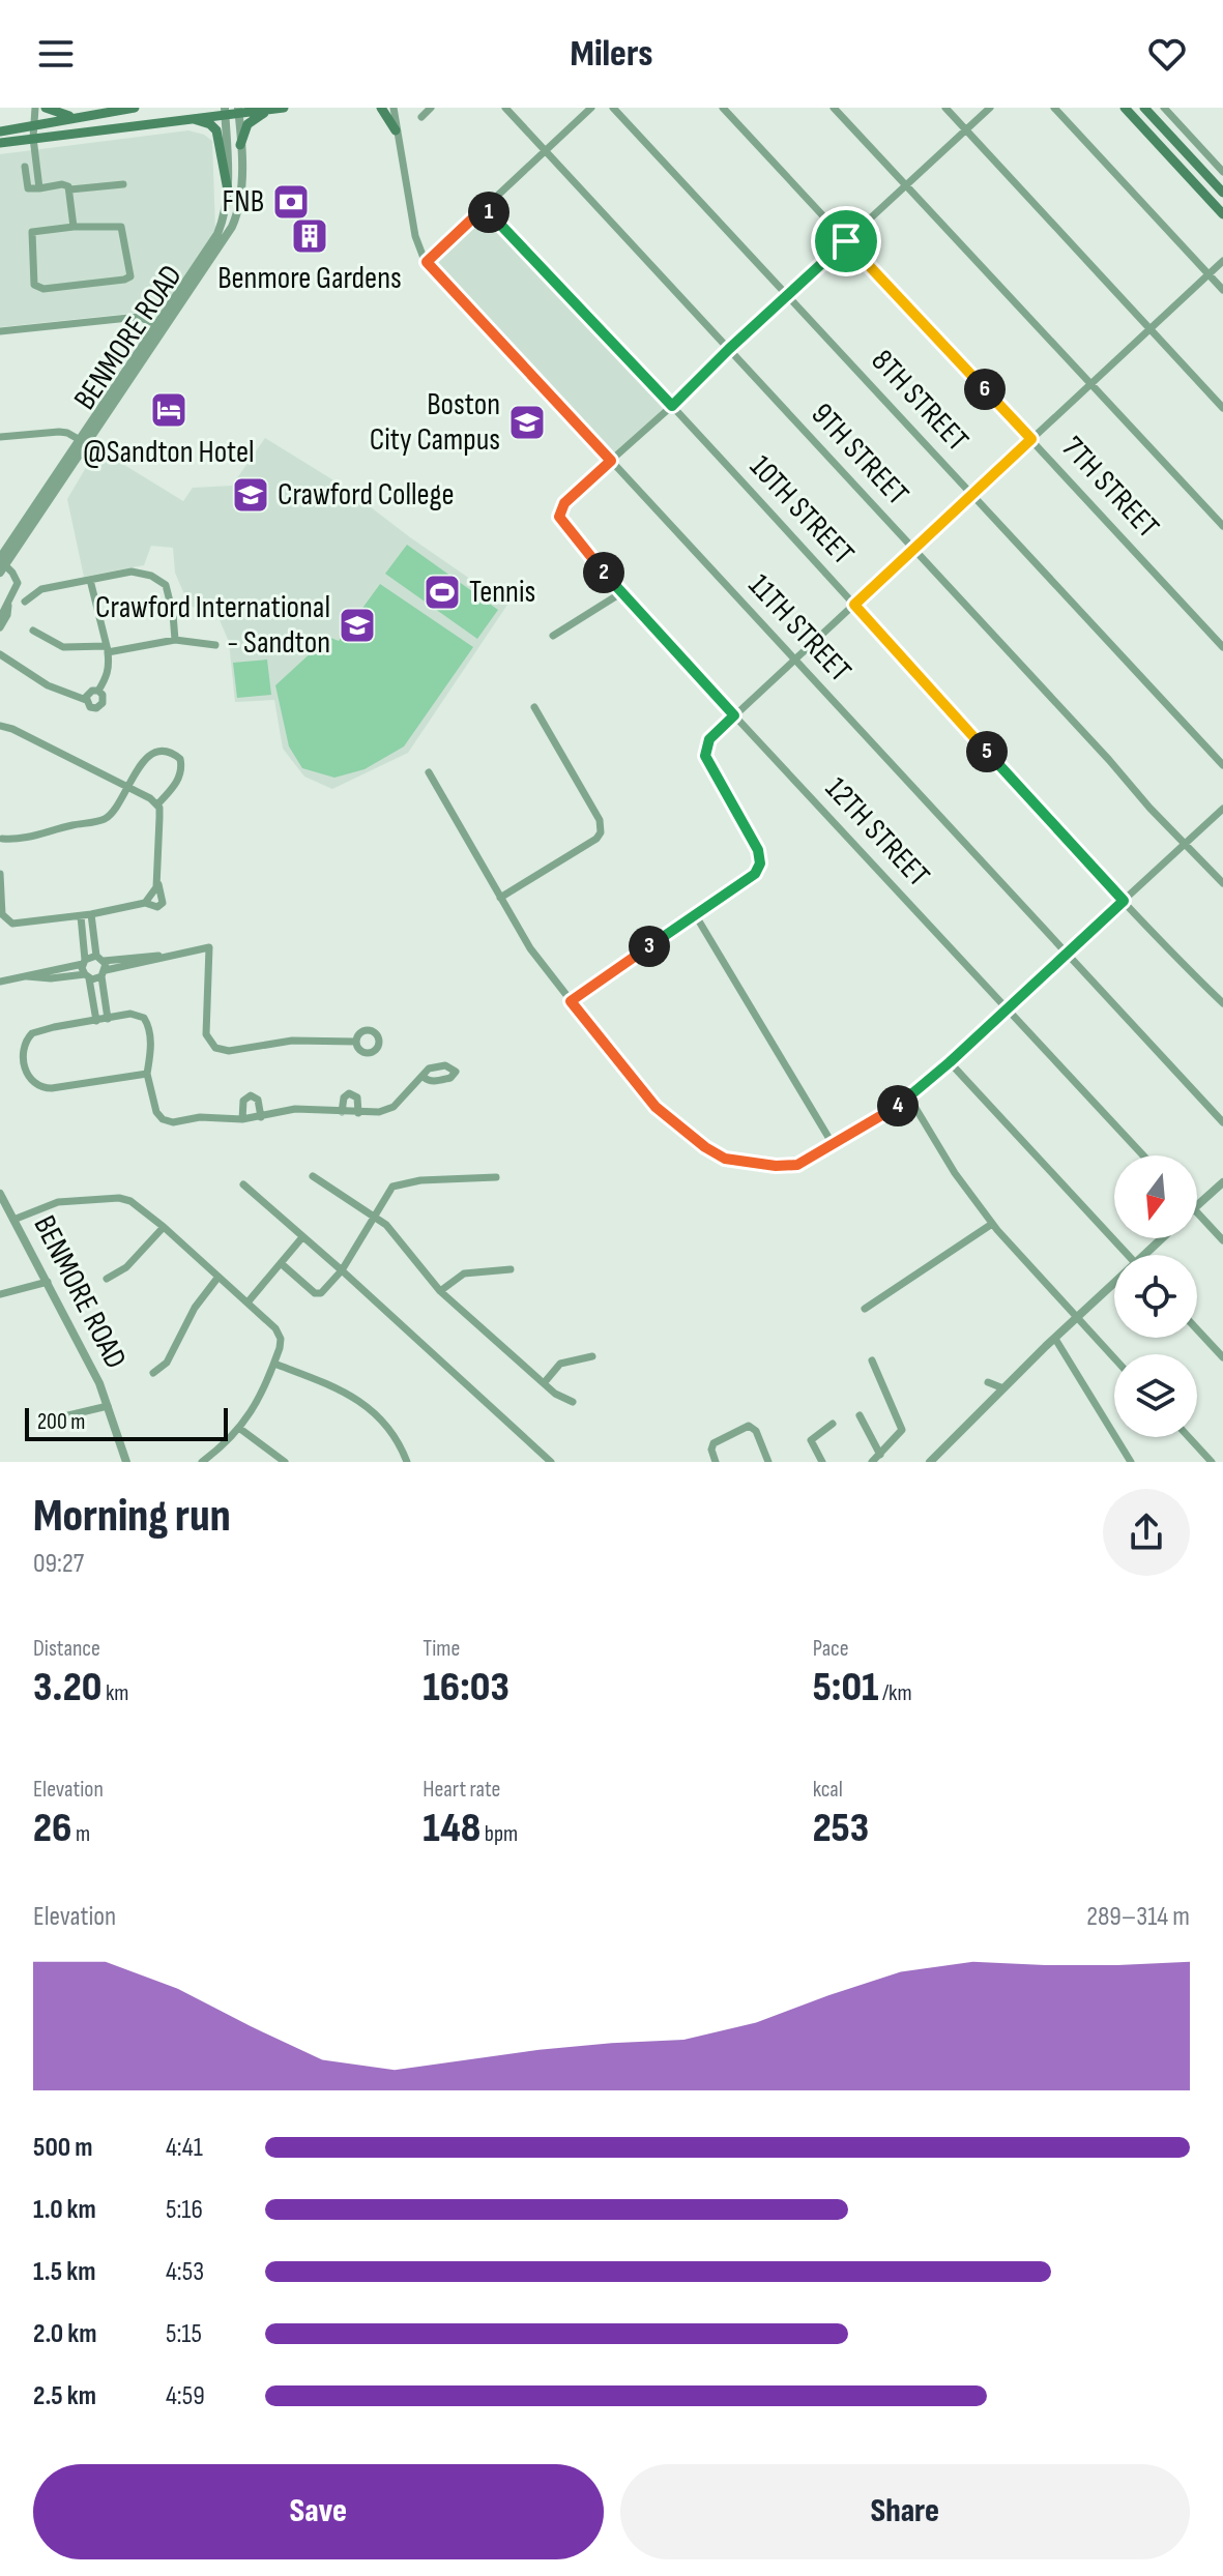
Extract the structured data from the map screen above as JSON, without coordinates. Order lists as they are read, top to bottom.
{
  "streets": {
    "street": [
      "BENMORE ROAD",
      "8TH STREET",
      "9TH STREET",
      "7TH STREET",
      "10TH STREET",
      "11TH STREET",
      "12TH STREET"
    ]
  },
  "crossings": [
    ["11TH STREET", "12TH STREET"]
  ],
  "places": {
    "bank": ["FNB"],
    "building": ["Benmore Gardens"],
    "hotel": ["@Sandton Hotel"],
    "school or university": ["Boston City Campus", "Crawford College", "Crawford International - Sandton"],
    "sports": ["Tennis"]
  },
  "scale_bar": "200 m",
  "north": "bottom",
  "page": {
    "header": "Milers",
    "pins": [
      "1",
      "6",
      "2",
      "5",
      "3",
      "4"
    ],
    "scale": "200 m",
    "heading": ["Morning run", "09:27"],
    "stats": [
      ["Distance", "3.20 km"],
      ["Time", "16:03"],
      ["Pace", "5:01 /km"],
      ["Elevation", "26 m"],
      ["Heart rate", "148 bpm"],
      ["kcal", "253"]
    ],
    "chart": ["Elevation", "289–314 m"],
    "list": [
      {
        "name": "500 m",
        "note": "4:41"
      },
      {
        "name": "1.0 km",
        "note": "5:16"
      },
      {
        "name": "1.5 km",
        "note": "4:53"
      },
      {
        "name": "2.0 km",
        "note": "5:15"
      },
      {
        "name": "2.5 km",
        "note": "4:59"
      }
    ],
    "buttons": ["Save", "Share"]
  }
}
